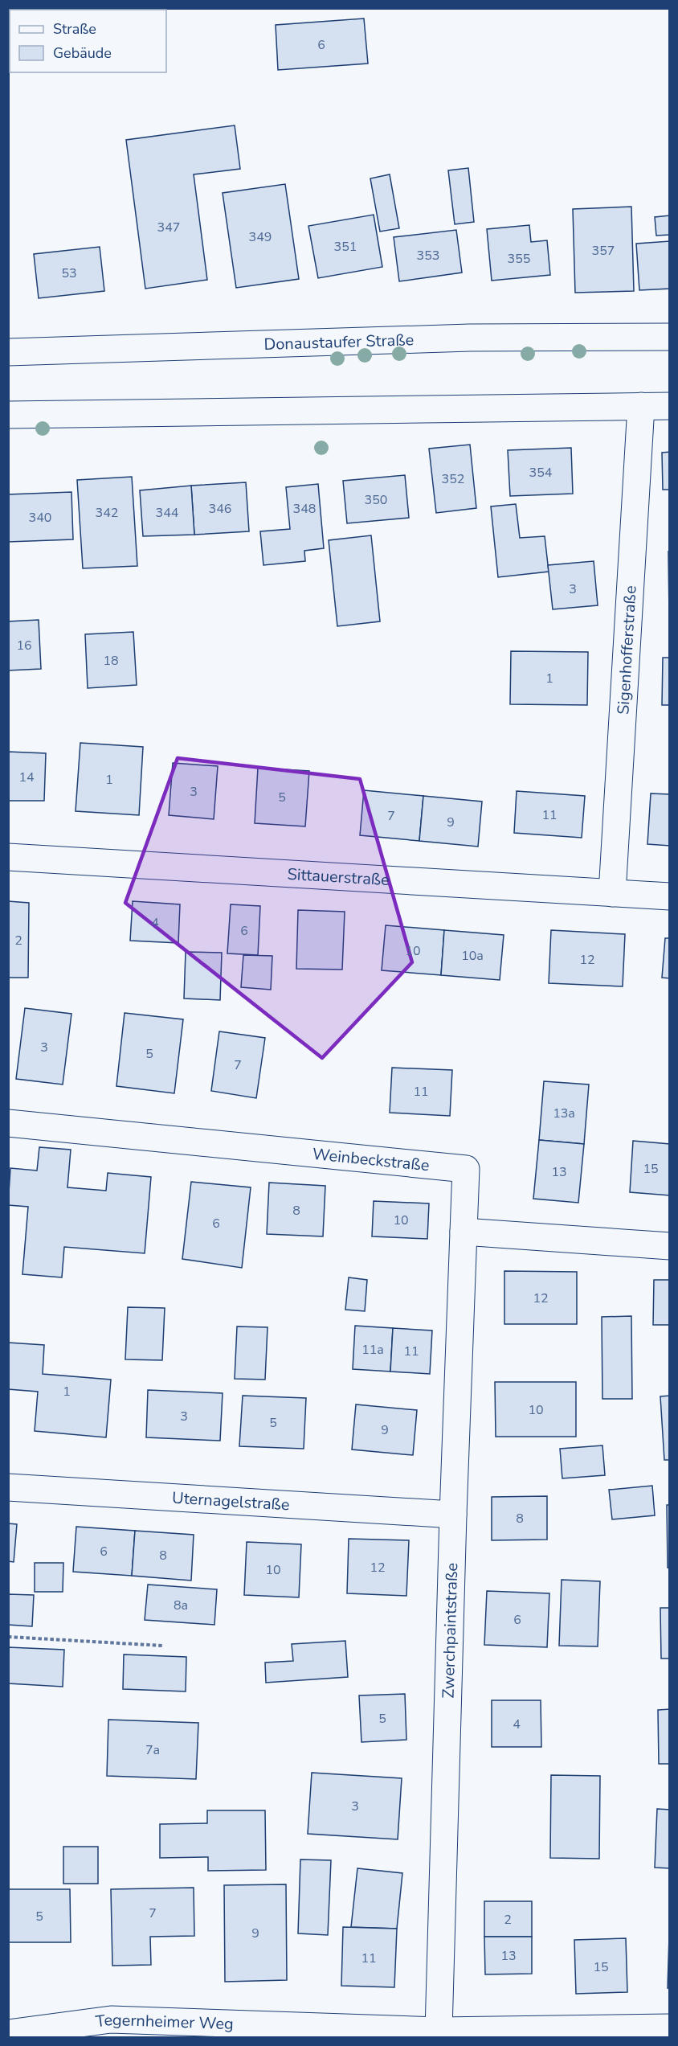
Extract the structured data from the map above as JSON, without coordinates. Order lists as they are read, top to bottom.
{
  "streets": {
    "street": [
      "Donaustaufer Straße",
      "Sigenhofferstraße",
      "Sittauerstraße",
      "Weinbeckstraße",
      "Uternagelstraße",
      "Zwerchpaintstraße",
      "Tegernheimer Weg"
    ]
  },
  "crossings": [
    ["Sigenhofferstraße", "Sittauerstraße"],
    ["Weinbeckstraße", "Zwerchpaintstraße"],
    ["Uternagelstraße", "Zwerchpaintstraße"],
    ["Zwerchpaintstraße", "Tegernheimer Weg"]
  ],
  "house_numbers": [
    "6",
    "347",
    "349",
    "351",
    "357",
    "353",
    "355",
    "53",
    "354",
    "352",
    "350",
    "346",
    "348",
    "342",
    "344",
    "340",
    "3",
    "16",
    "18",
    "1",
    "14",
    "1",
    "3",
    "5",
    "11",
    "7",
    "9",
    "4",
    "6",
    "2",
    "10",
    "10a",
    "12",
    "3",
    "5",
    "7",
    "11",
    "13a",
    "15",
    "13",
    "8",
    "10",
    "6",
    "12",
    "11a",
    "11",
    "1",
    "10",
    "3",
    "5",
    "9",
    "8",
    "6",
    "8",
    "12",
    "10",
    "8a",
    "6",
    "5",
    "4",
    "7a",
    "3",
    "7",
    "5",
    "2",
    "9",
    "13",
    "11",
    "15"
  ],
  "legend": ["Straße", "Gebäude"]
}
